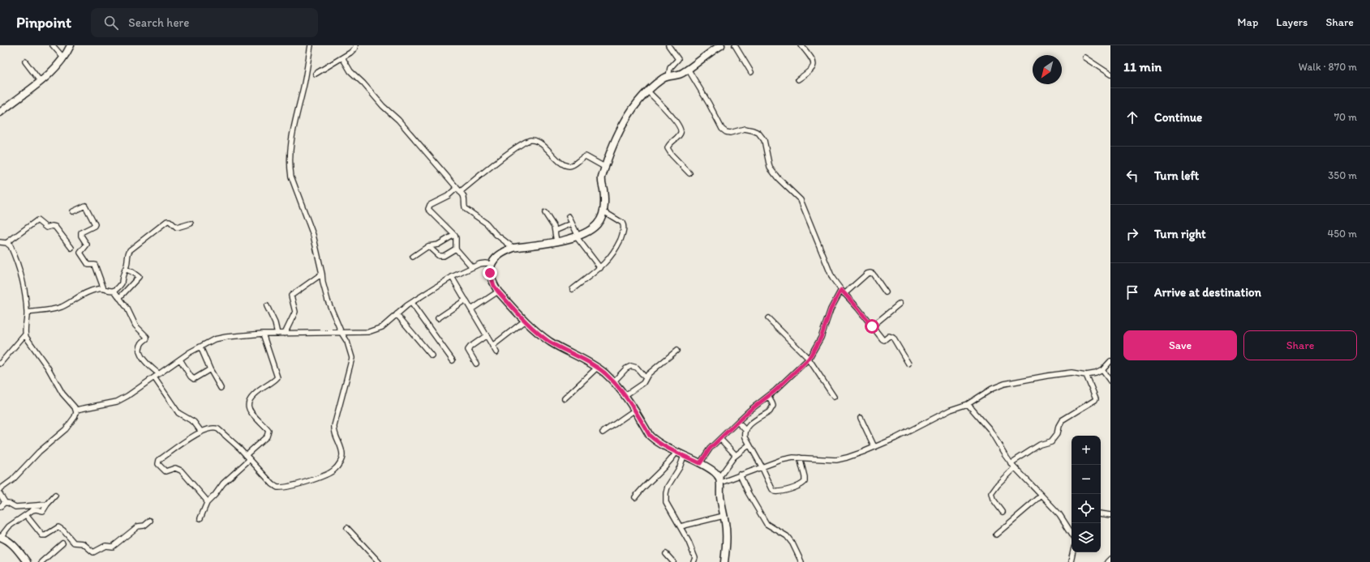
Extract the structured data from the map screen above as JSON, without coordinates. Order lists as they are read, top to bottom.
{
  "north": "bottom left",
  "page": {
    "header": "Pinpoint",
    "search": "Search here",
    "nav": ["Map", "Layers", "Share"],
    "heading": ["11 min", "Walk · 870 m"],
    "list": [
      ["Continue", "70 m"],
      ["Turn left", "350 m"],
      ["Turn right", "450 m"],
      "Arrive at destination"
    ],
    "buttons": ["Save", "Share"],
    "map_buttons": ["+", "−"]
  }
}
